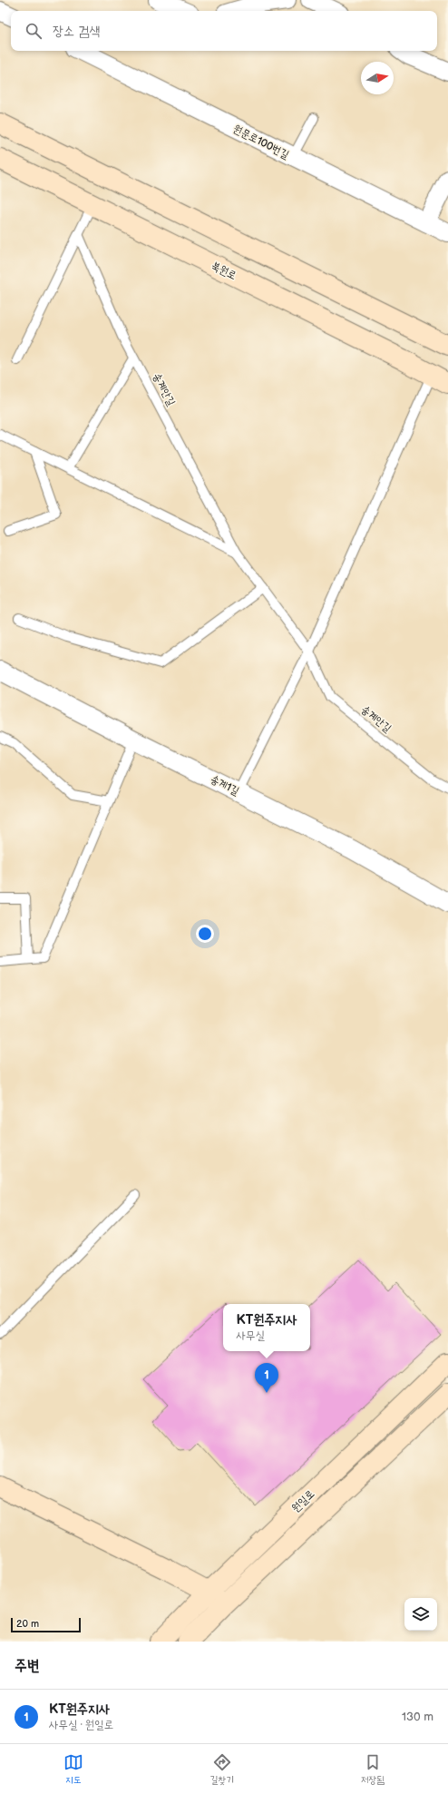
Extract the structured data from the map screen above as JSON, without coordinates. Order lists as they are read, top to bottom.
{
  "streets": {
    "street": [
      "원문로100번길",
      "북원로",
      "송계1길",
      "원일로"
    ],
    "lane": ["송계안길"]
  },
  "scale_bar": "20 m",
  "north": "right",
  "page": {
    "search": "장소 검색",
    "popup": ["KT원주지사", "사무실"],
    "pins": "1",
    "scale": "20 m",
    "heading": "주변",
    "list": [
      {
        "mark": "1",
        "name": "KT원주지사",
        "note": "사무실 · 원일로",
        "value": "130 m"
      }
    ],
    "nav": ["지도", "길찾기", "저장됨"]
  }
}
